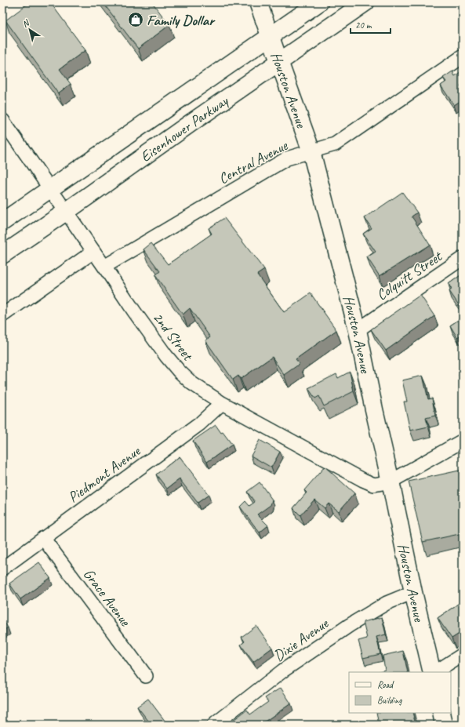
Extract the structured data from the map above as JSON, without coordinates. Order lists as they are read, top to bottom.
{
  "streets": {
    "main road": ["Houston Avenue", "Eisenhower Parkway"],
    "street": [
      "Central Avenue",
      "Colquitt Street",
      "2nd Street",
      "Piedmont Avenue",
      "Grace Avenue",
      "Dixie Avenue"
    ]
  },
  "crossings": [
    ["Houston Avenue", "Eisenhower Parkway"],
    ["Houston Avenue", "Central Avenue"],
    ["Houston Avenue", "Colquitt Street"],
    ["Houston Avenue", "2nd Street"],
    ["Houston Avenue", "Dixie Avenue"],
    ["Eisenhower Parkway", "2nd Street"],
    ["Central Avenue", "2nd Street"],
    ["2nd Street", "Piedmont Avenue"],
    ["Piedmont Avenue", "Grace Avenue"]
  ],
  "places": {
    "shop": ["Family Dollar"]
  },
  "legend": ["Road", "Building"],
  "scale_bar": "20 m",
  "north": "top left"
}
